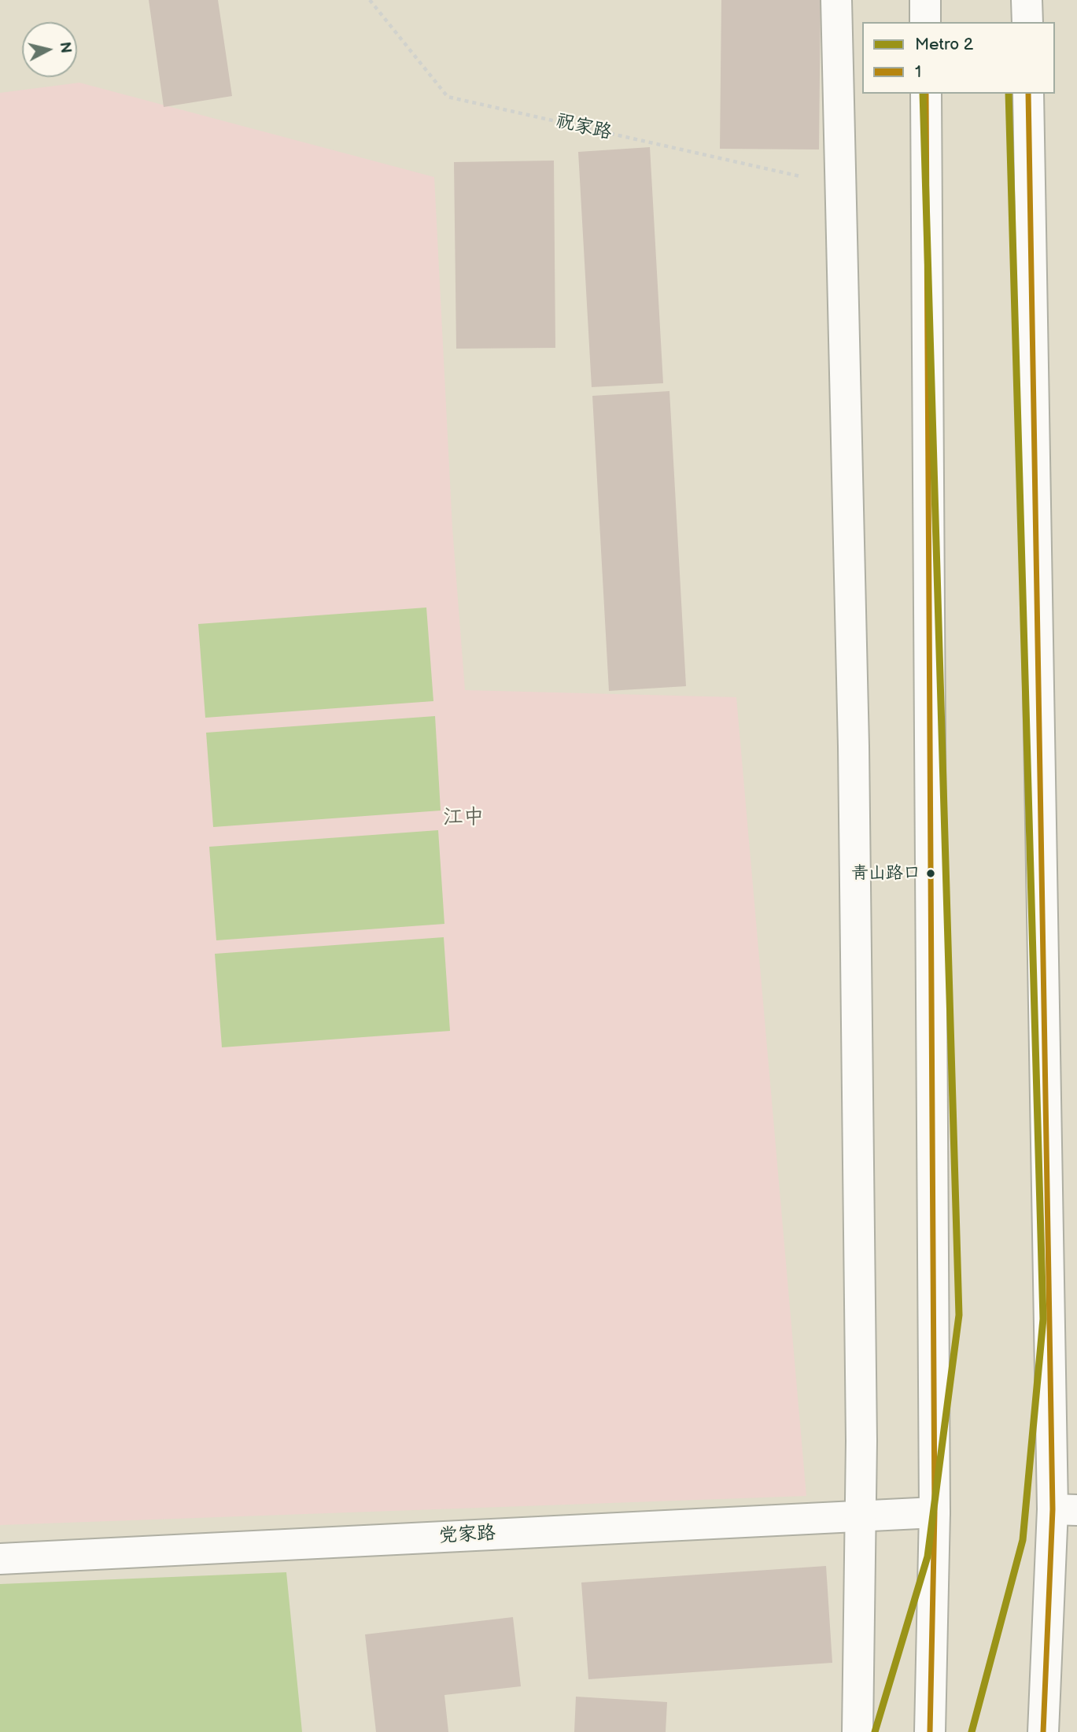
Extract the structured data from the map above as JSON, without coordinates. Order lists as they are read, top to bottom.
{
  "streets": {
    "main road": ["党家路"],
    "path": ["祝家路"]
  },
  "districts": ["江中"],
  "places": ["青山路口"],
  "lines": ["metro line 2", "transit line 1"],
  "legend": ["Metro 2", "1"],
  "north": "right"
}
